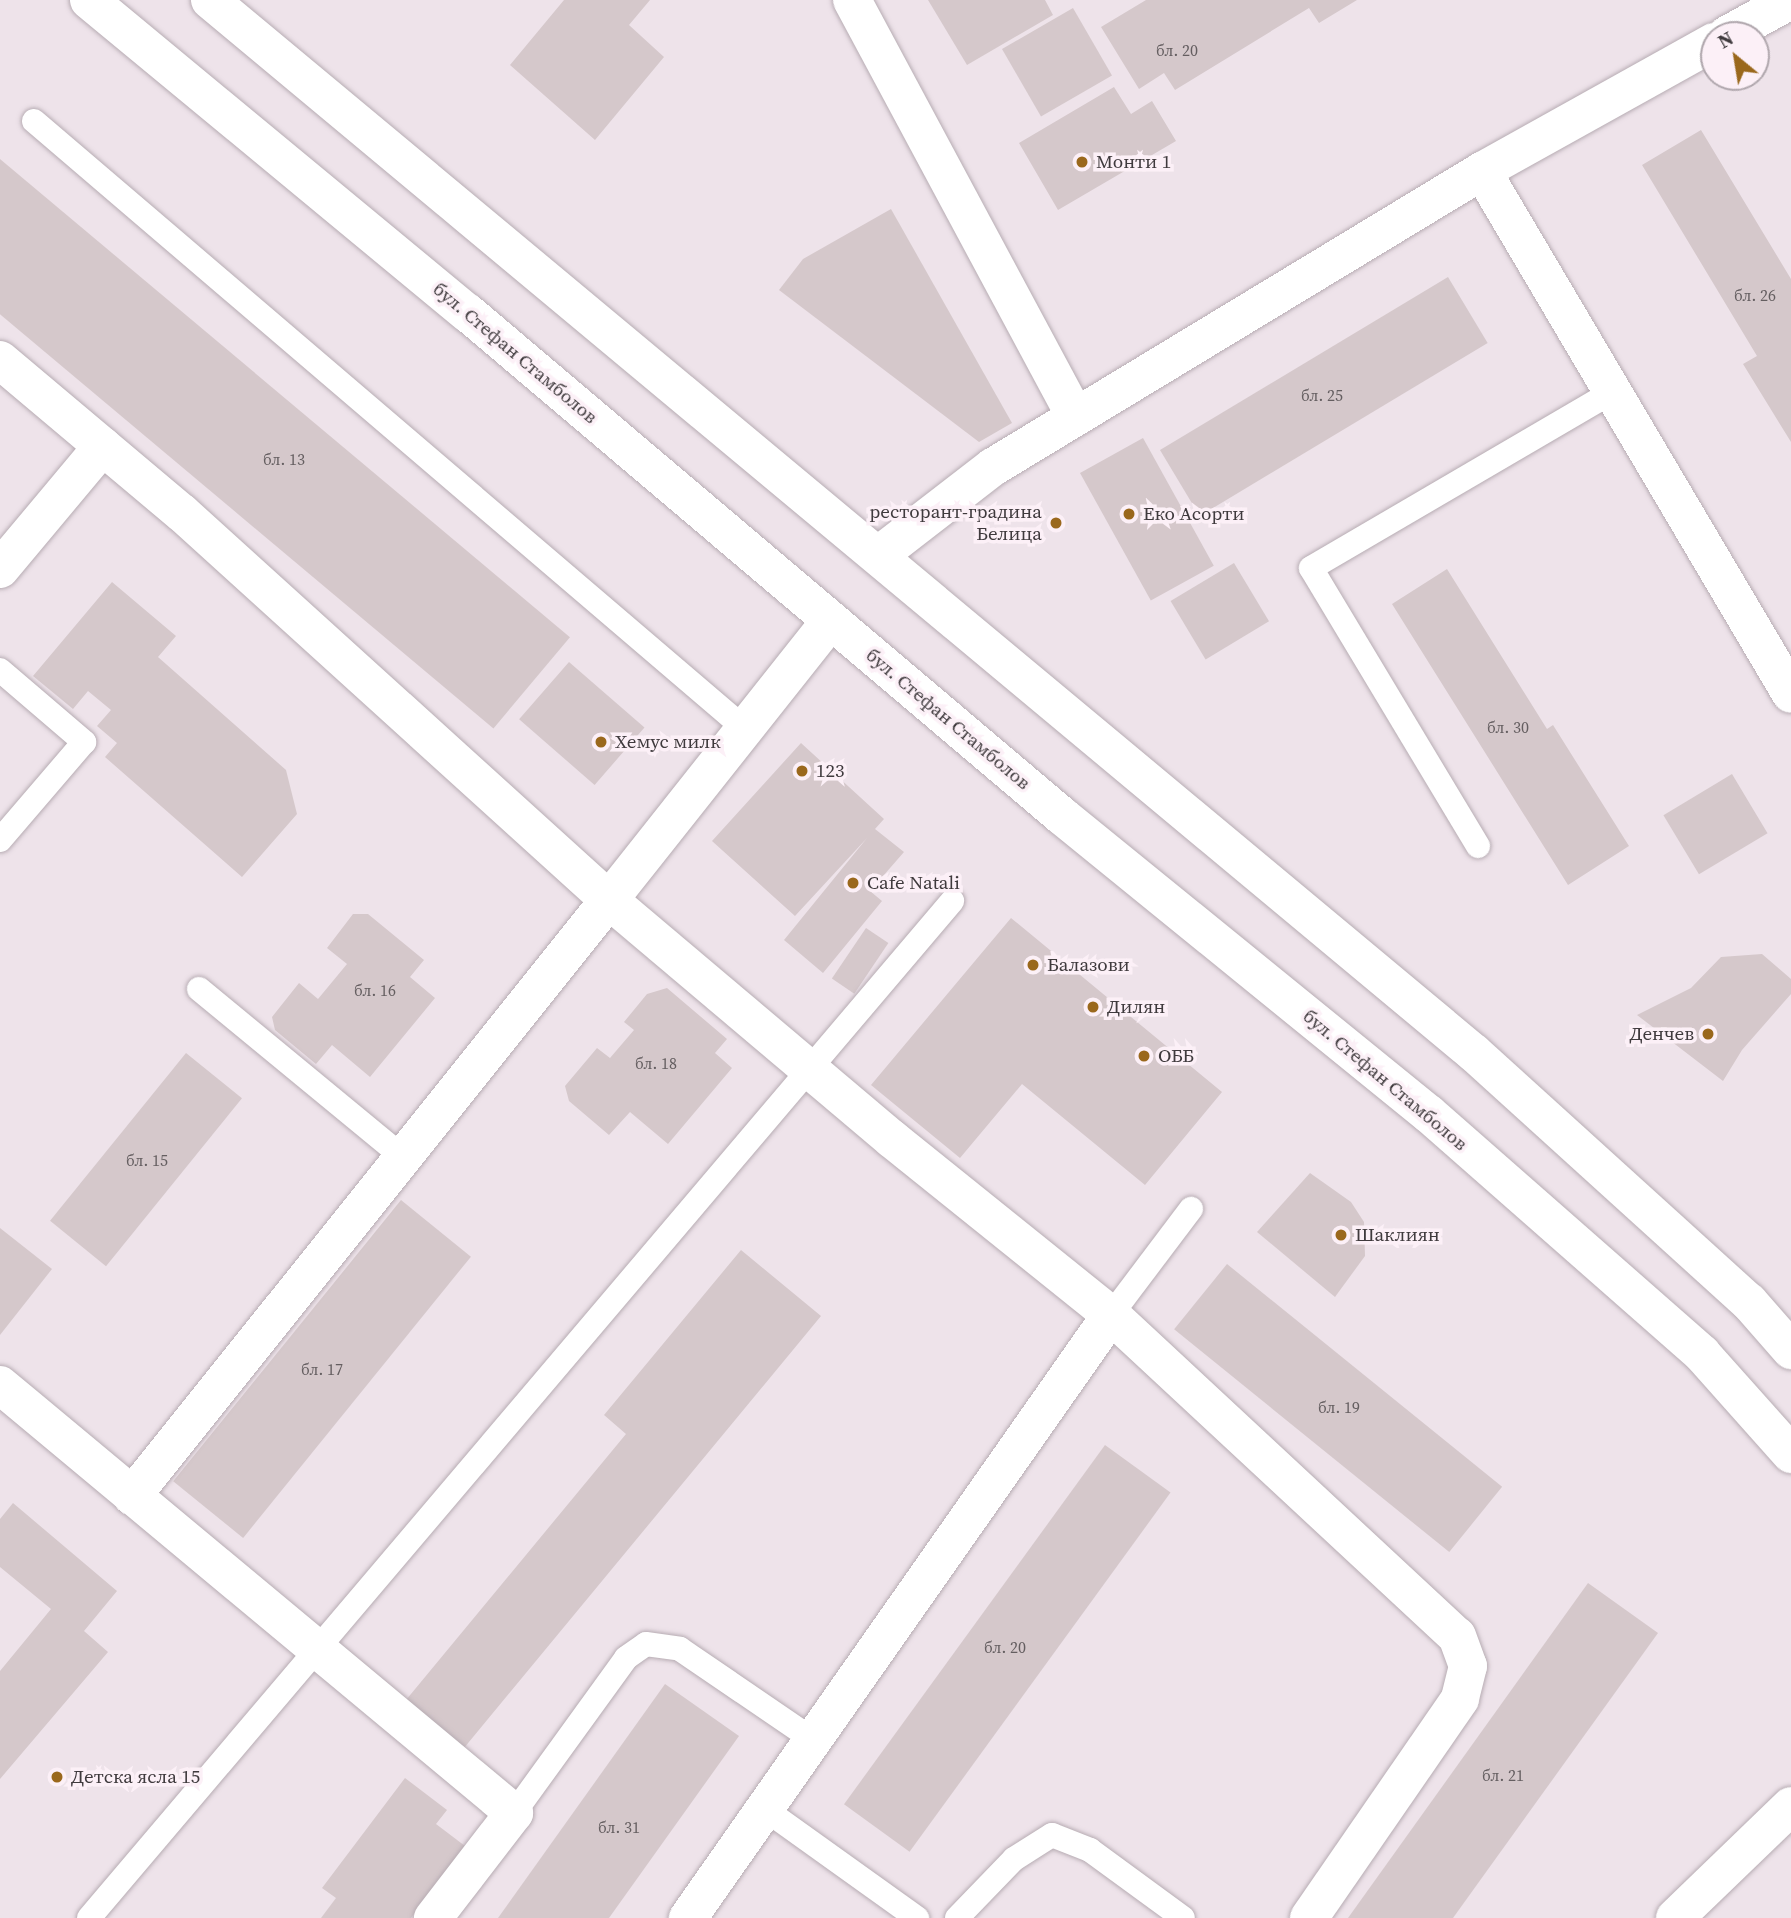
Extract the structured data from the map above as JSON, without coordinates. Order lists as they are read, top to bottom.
{
  "streets": {
    "street": ["бул. Стефан Стамболов"]
  },
  "places": [
    "Монти 1",
    "Еко Асорти",
    "ресторант-градина Белица",
    "Хемус милк",
    "123",
    "Cafe Natali",
    "Балазови",
    "Дилян",
    "Денчев",
    "ОББ",
    "Шаклиян",
    "Детска ясла 15"
  ],
  "house_numbers": [
    "бл. 20",
    "бл. 26",
    "бл. 25",
    "бл. 13",
    "бл. 30",
    "бл. 16",
    "бл. 18",
    "бл. 15",
    "бл. 17",
    "бл. 19",
    "бл. 20",
    "бл. 21",
    "бл. 31"
  ],
  "north": "top left"
}
